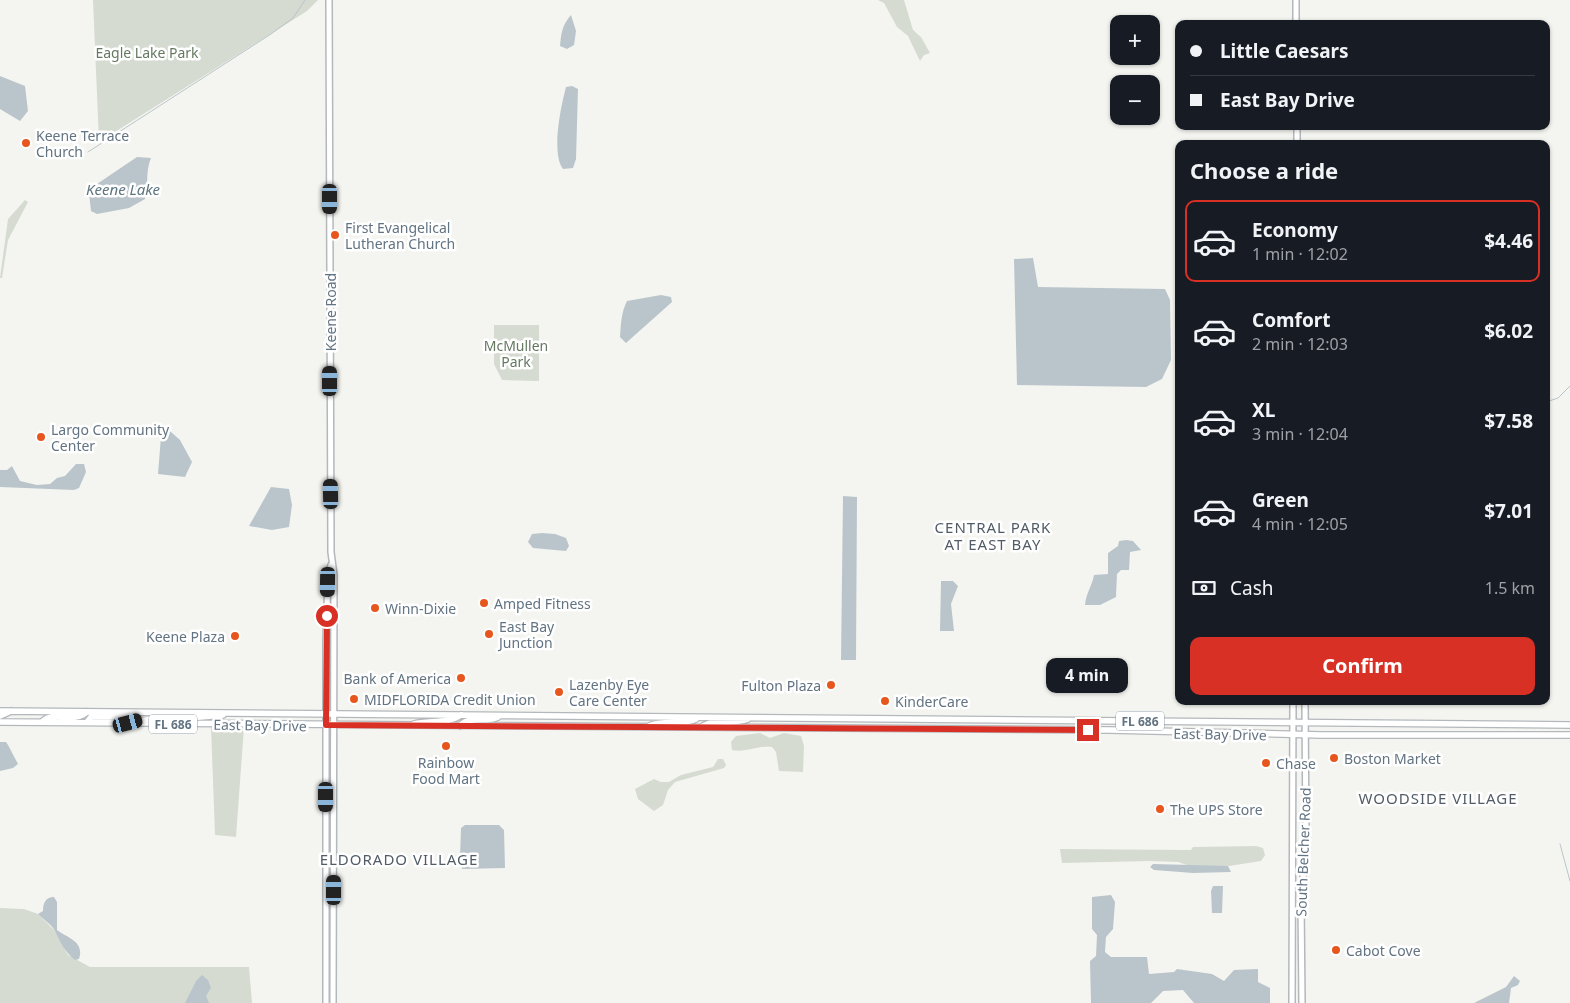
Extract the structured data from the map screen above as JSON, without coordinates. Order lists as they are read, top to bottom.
{
  "streets": {
    "main road": [
      "Keene Road",
      "FL 686",
      "East Bay Drive",
      "South Belcher Road"
    ]
  },
  "crossings": [
    ["Keene Road", "East Bay Drive"],
    ["East Bay Drive", "South Belcher Road"]
  ],
  "districts": ["CENTRAL PARK AT EAST BAY", "WOODSIDE VILLAGE", "ELDORADO VILLAGE"],
  "water": ["Keene Lake"],
  "parks": ["Eagle Lake Park", "McMullen Park"],
  "places": [
    "Keene Terrace Church",
    "First Evangelical Lutheran Church",
    "Largo Community Center",
    "Amped Fitness",
    "Winn-Dixie",
    "East Bay Junction",
    "Keene Plaza",
    "Bank of America",
    "Fulton Plaza",
    "Lazenby Eye Care Center",
    "MIDFLORIDA Credit Union",
    "KinderCare",
    "Rainbow Food Mart",
    "Boston Market",
    "Chase",
    "The UPS Store",
    "Cabot Cove"
  ],
  "page": {
    "map_buttons": ["+", "−"],
    "banner": ["Little Caesars", "East Bay Drive"],
    "heading": "Choose a ride",
    "list": [
      {
        "name": "Economy",
        "note": "1 min · 12:02",
        "value": "$4.46"
      },
      {
        "name": "Comfort",
        "note": "2 min · 12:03",
        "value": "$6.02"
      },
      {
        "name": "XL",
        "note": "3 min · 12:04",
        "value": "$7.58"
      },
      {
        "name": "Green",
        "note": "4 min · 12:05",
        "value": "$7.01"
      }
    ],
    "pay": ["Cash", "1.5 km"],
    "buttons": "Confirm",
    "bubble": "4 min"
  }
}
